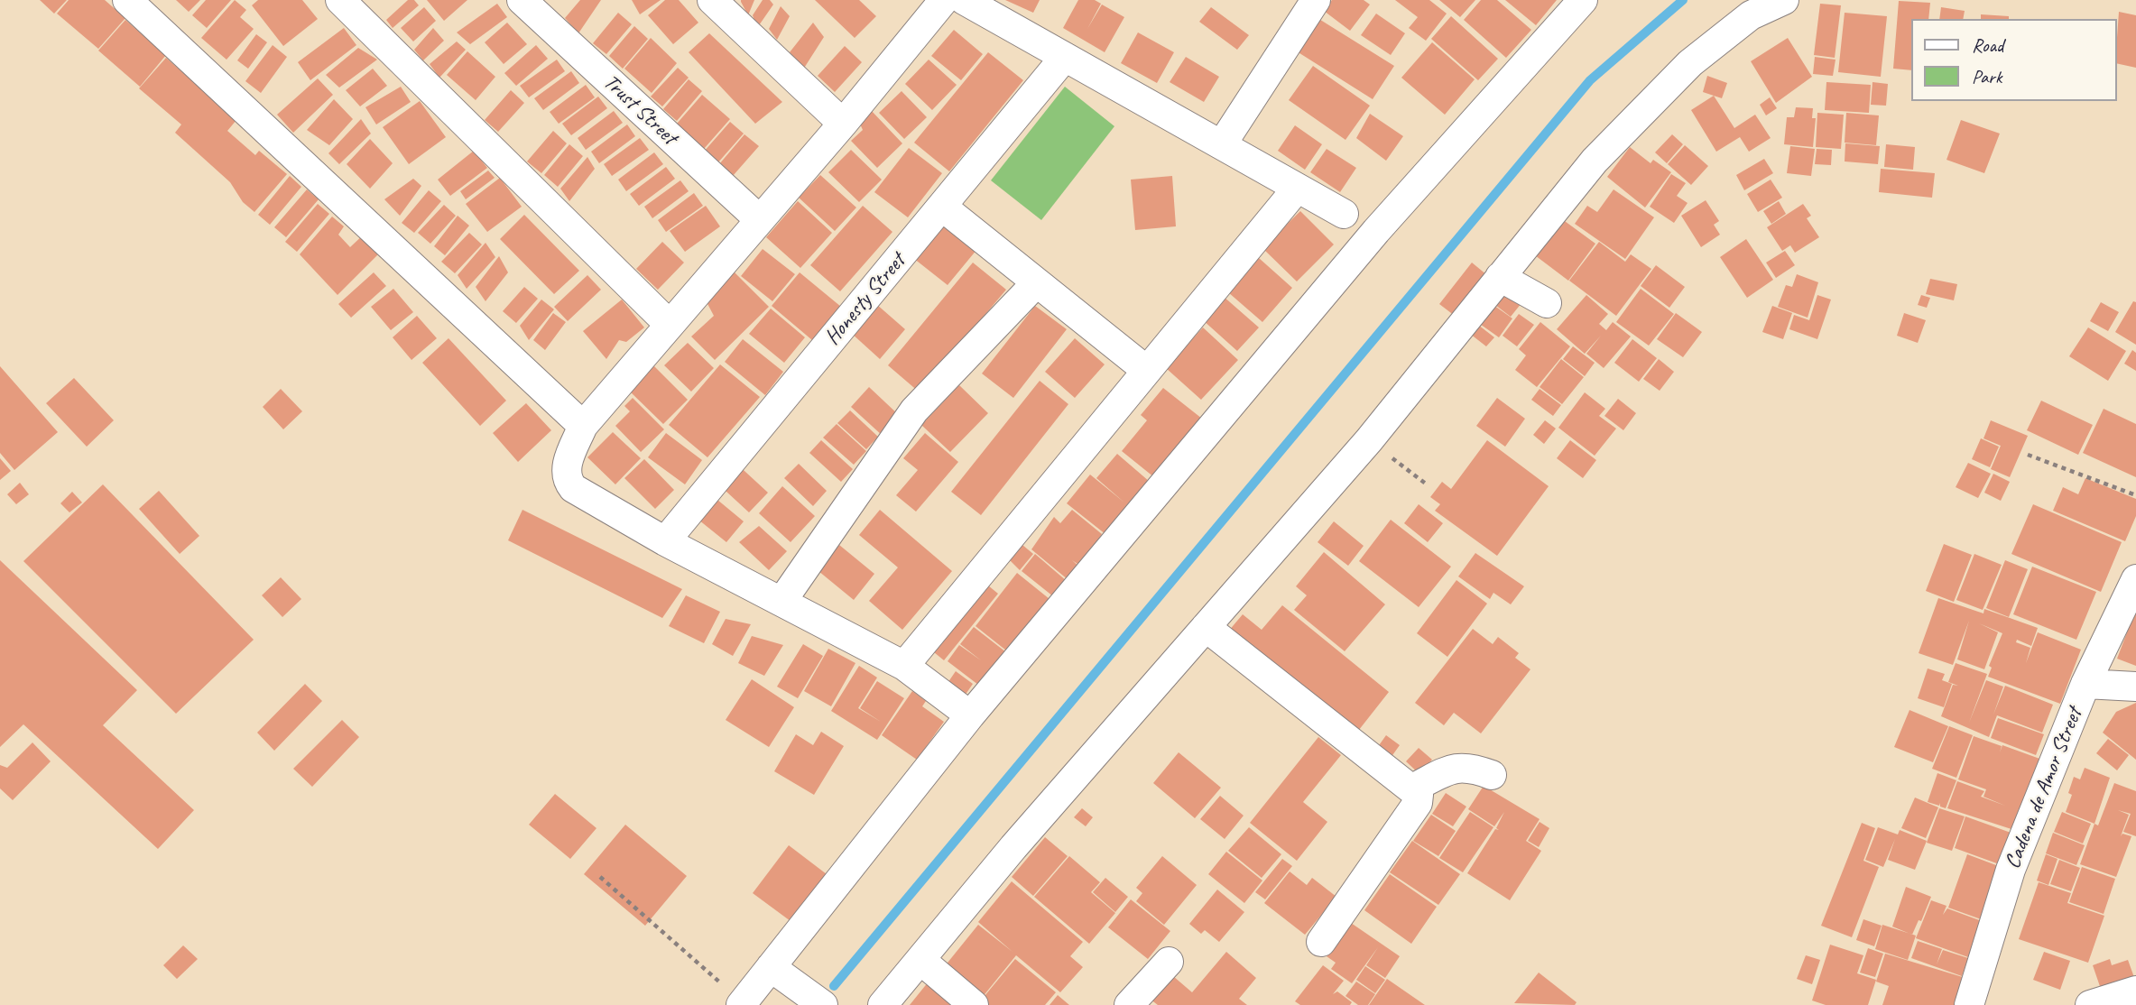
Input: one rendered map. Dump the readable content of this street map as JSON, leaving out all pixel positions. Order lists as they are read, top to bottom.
{
  "streets": {
    "street": ["Trust Street", "Honesty Street", "Cadena de Amor Street"]
  },
  "legend": ["Road", "Park"]
}
